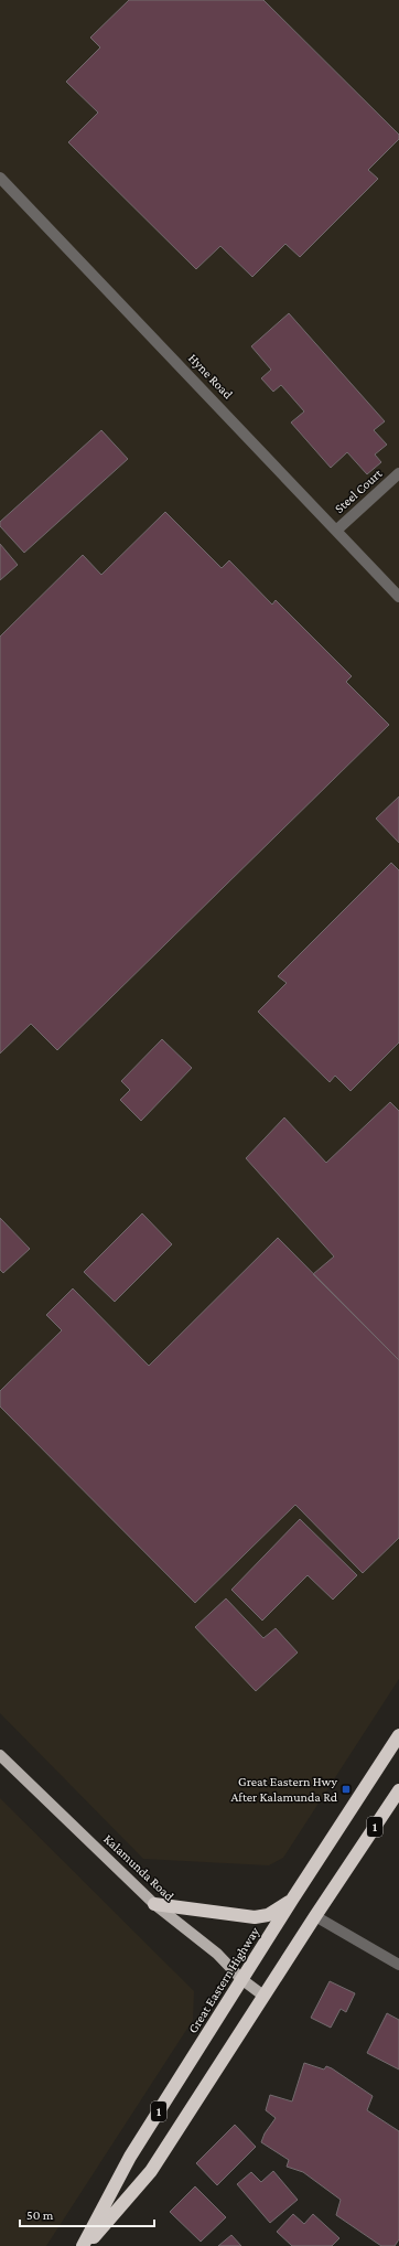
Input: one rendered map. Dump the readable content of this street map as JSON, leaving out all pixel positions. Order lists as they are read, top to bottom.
{
  "streets": {
    "highway": ["1", "Great Eastern Highway"],
    "main road": ["Kalamunda Road"],
    "street": ["Hyne Road", "Steel Court"]
  },
  "crossings": [
    ["Hyne Road", "Steel Court"],
    ["Kalamunda Road", "Great Eastern Highway"]
  ],
  "places": {
    "transit": ["Great Eastern Hwy After Kalamunda Rd"]
  },
  "scale_bar": "50 m"
}
